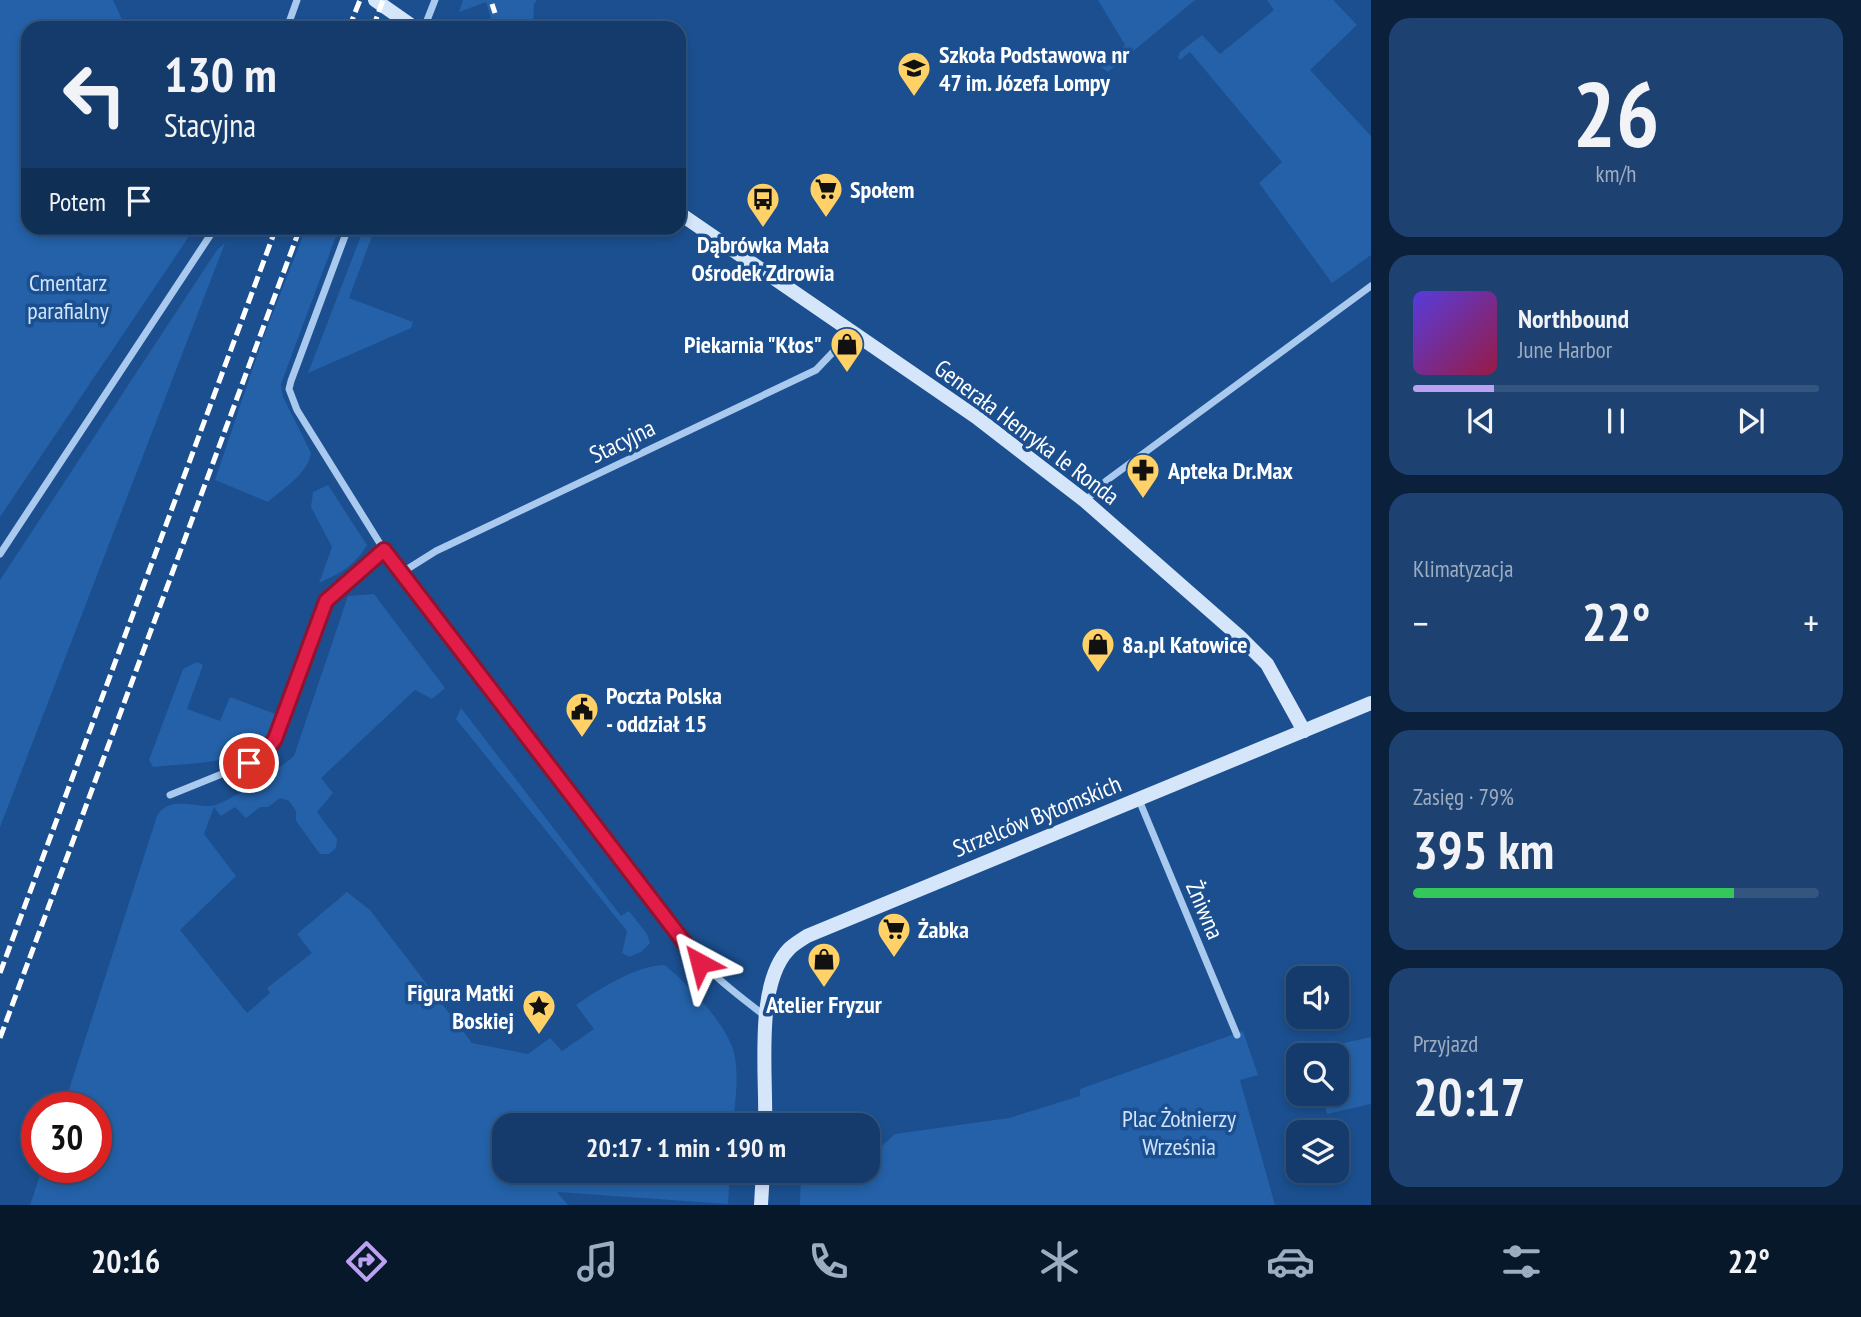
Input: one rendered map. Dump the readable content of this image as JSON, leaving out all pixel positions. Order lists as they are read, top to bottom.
{
  "streets": {
    "street": [
      "Generała Henryka le Ronda",
      "Stacyjna",
      "Strzelców Bytomskich",
      "Żniwna"
    ]
  },
  "crossings": [
    ["Generała Henryka le Ronda", "Stacyjna"],
    ["Generała Henryka le Ronda", "Strzelców Bytomskich"],
    ["Strzelców Bytomskich", "Żniwna"]
  ],
  "parks": ["Cmentarz parafialny", "Plac Żołnierzy Września"],
  "places": {
    "school or university": ["Szkoła Podstawowa nr 47 im. Józefa Lompy"],
    "supermarket": ["Społem", "Żabka"],
    "bus stop": ["Dąbrówka Mała Ośrodek Zdrowia"],
    "shop": ["Piekarnia \"Kłos\"", "8a.pl Katowice", "Atelier Fryzur"],
    "pharmacy": ["Apteka Dr.Max"],
    "public building": ["Poczta Polska - oddział 15"],
    "place": ["Figura Matki Boskiej"]
  },
  "page": {
    "tile": [
      ["26", "km/h"],
      "Klimatyzacja",
      ["Zasięg · 79%", "395 km"],
      ["Przyjazd", "20:17"]
    ],
    "turn": ["130 m", "Stacyjna"],
    "then": "Potem",
    "song": ["Northbound", "June Harbor"],
    "heat": ["−", "22°", "+"],
    "limit": "30",
    "trip": "20:17 · 1 min · 190 m",
    "tabs": ["20:16", "22°"]
  }
}
